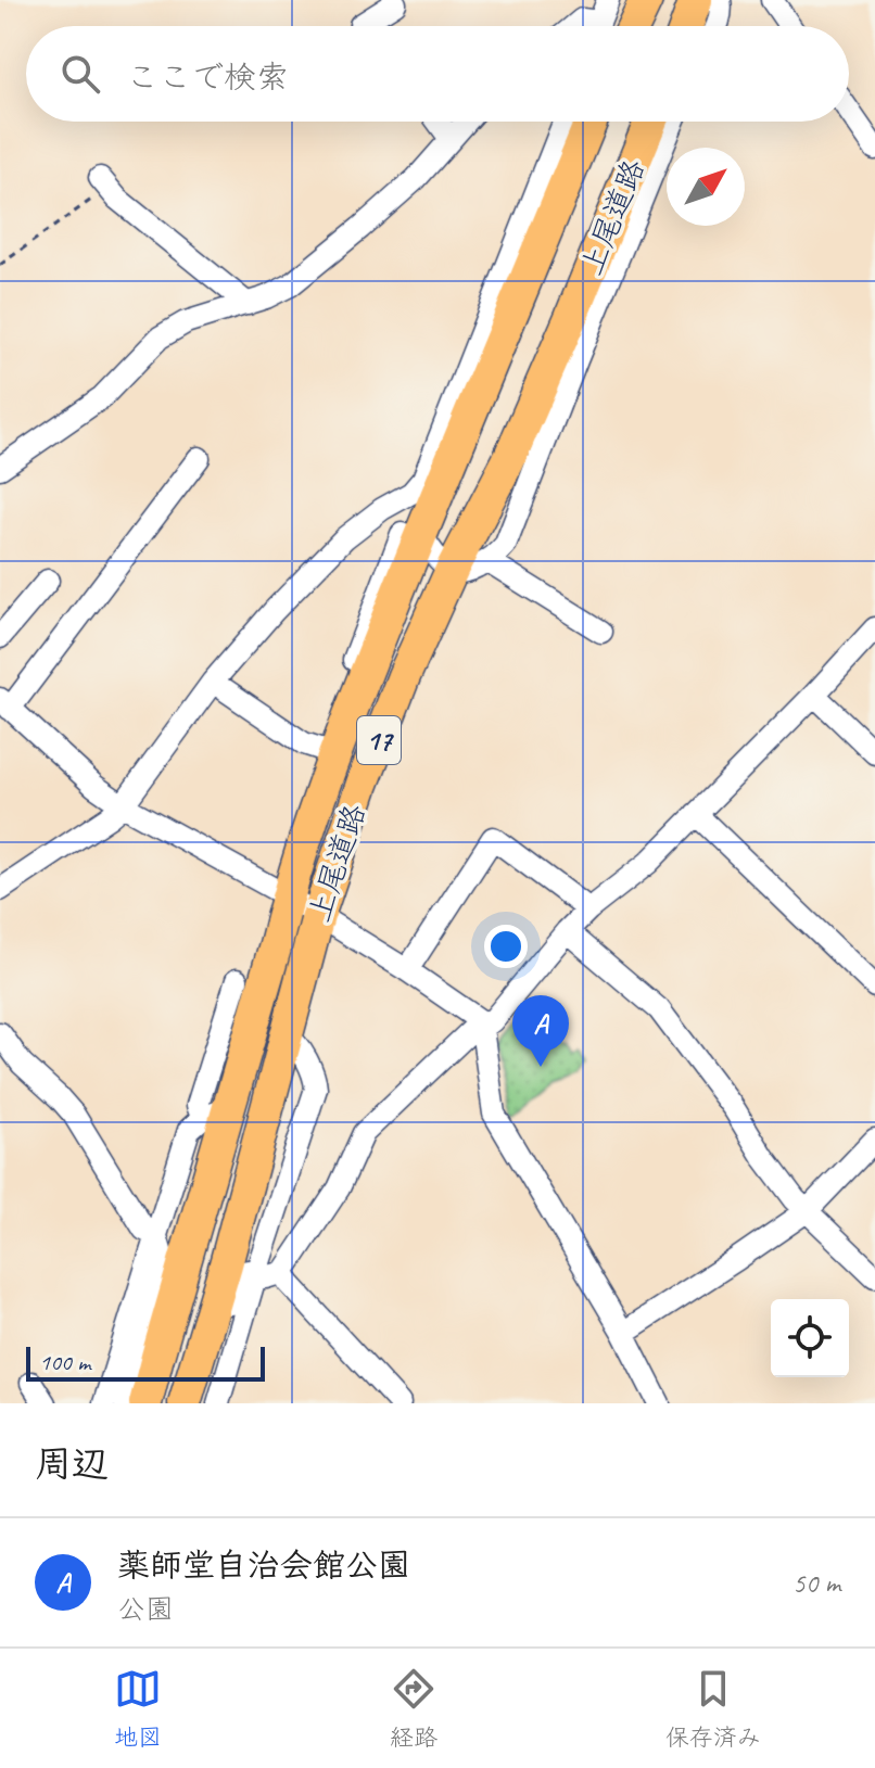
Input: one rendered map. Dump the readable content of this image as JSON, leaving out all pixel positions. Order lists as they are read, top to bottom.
{
  "streets": {
    "highway": ["上尾道路", "17"]
  },
  "scale_bar": "100 m",
  "north": "top right",
  "page": {
    "search": "ここで検索",
    "pins": "A",
    "scale": "100 m",
    "heading": "周辺",
    "list": [
      {
        "mark": "A",
        "name": "薬師堂自治会館公園",
        "note": "公園",
        "value": "50 m"
      }
    ],
    "nav": ["地図", "経路", "保存済み"]
  }
}
